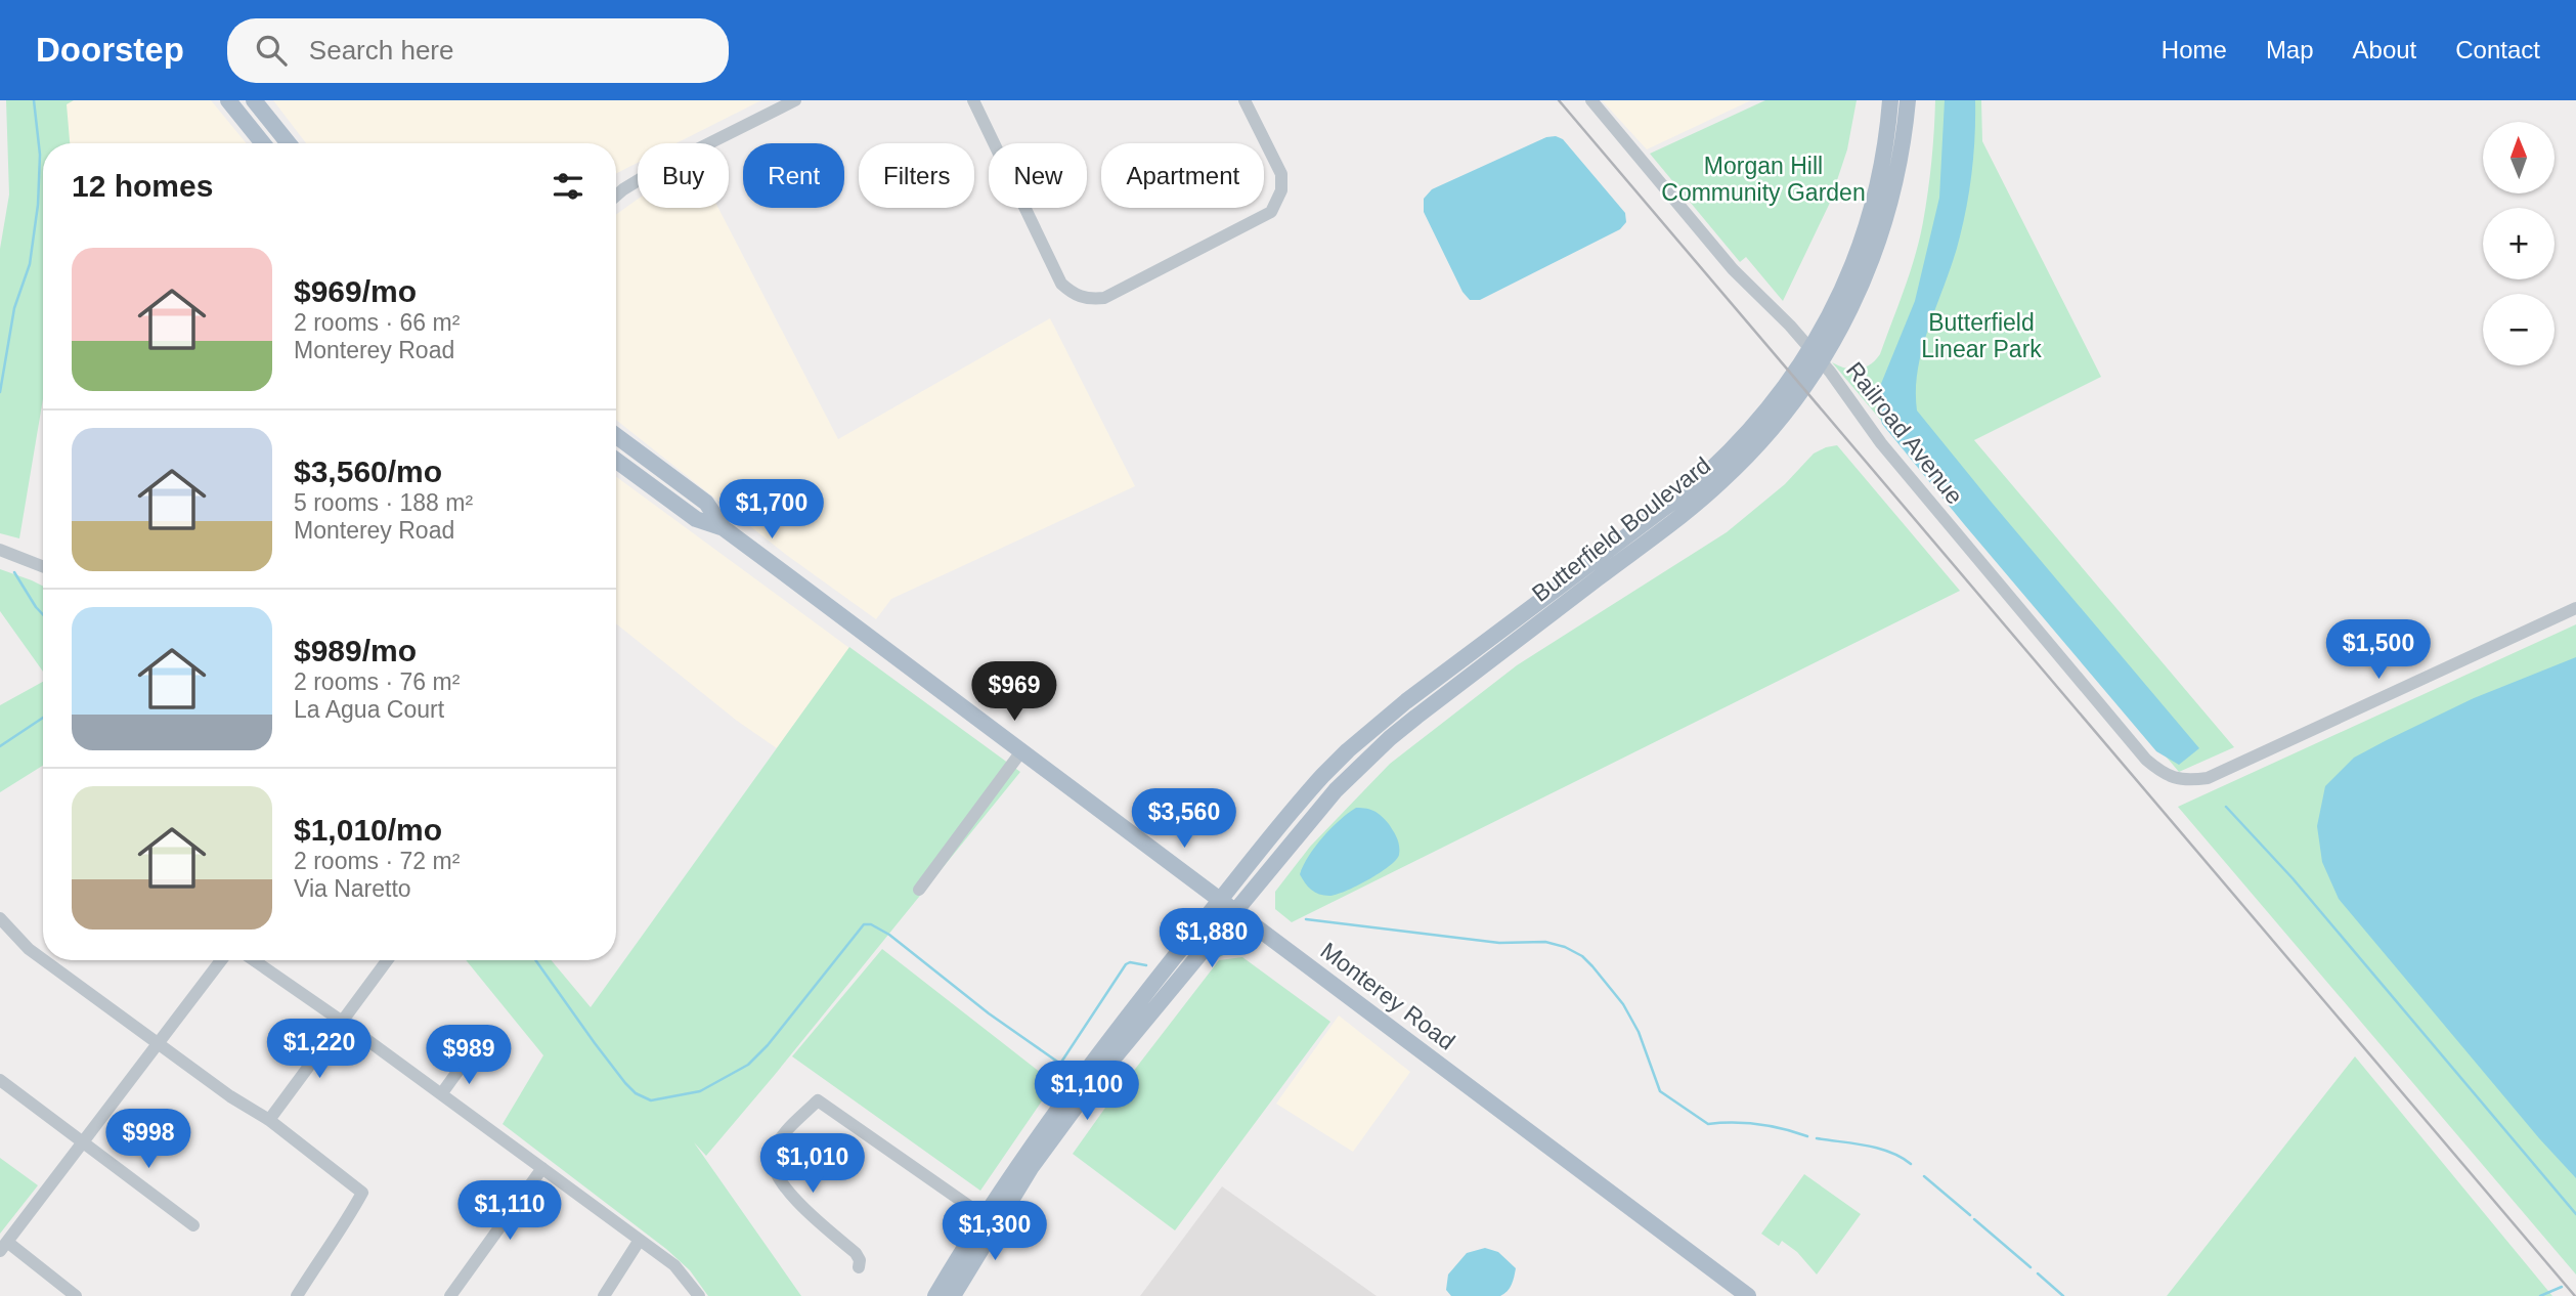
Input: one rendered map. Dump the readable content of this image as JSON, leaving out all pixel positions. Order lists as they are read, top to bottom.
{
  "streets": {
    "main road": ["Butterfield Boulevard", "Monterey Road"],
    "street": ["Railroad Avenue"]
  },
  "crossings": [
    ["Butterfield Boulevard", "Monterey Road"]
  ],
  "parks": ["Morgan Hill Community Garden", "Butterfield Linear Park"],
  "north": "top",
  "page": {
    "header": "Doorstep",
    "search": "Search here",
    "nav": [
      "Home",
      "Map",
      "About",
      "Contact"
    ],
    "map_buttons": ["+", "−"],
    "chip": [
      "Buy",
      "Rent",
      "Filters",
      "New",
      "Apartment"
    ],
    "heading": "12 homes",
    "list": [
      {
        "name": "$969/mo",
        "note": "2 rooms · 66 m² · Monterey Road"
      },
      {
        "name": "$3,560/mo",
        "note": "5 rooms · 188 m² · Monterey Road"
      },
      {
        "name": "$989/mo",
        "note": "2 rooms · 76 m² · La Agua Court"
      },
      {
        "name": "$1,010/mo",
        "note": "2 rooms · 72 m² · Via Naretto"
      }
    ],
    "price": [
      "$1,700",
      "$1,500",
      "$969",
      "$3,560",
      "$1,880",
      "$1,220",
      "$989",
      "$1,100",
      "$998",
      "$1,010",
      "$1,110",
      "$1,300"
    ]
  }
}
